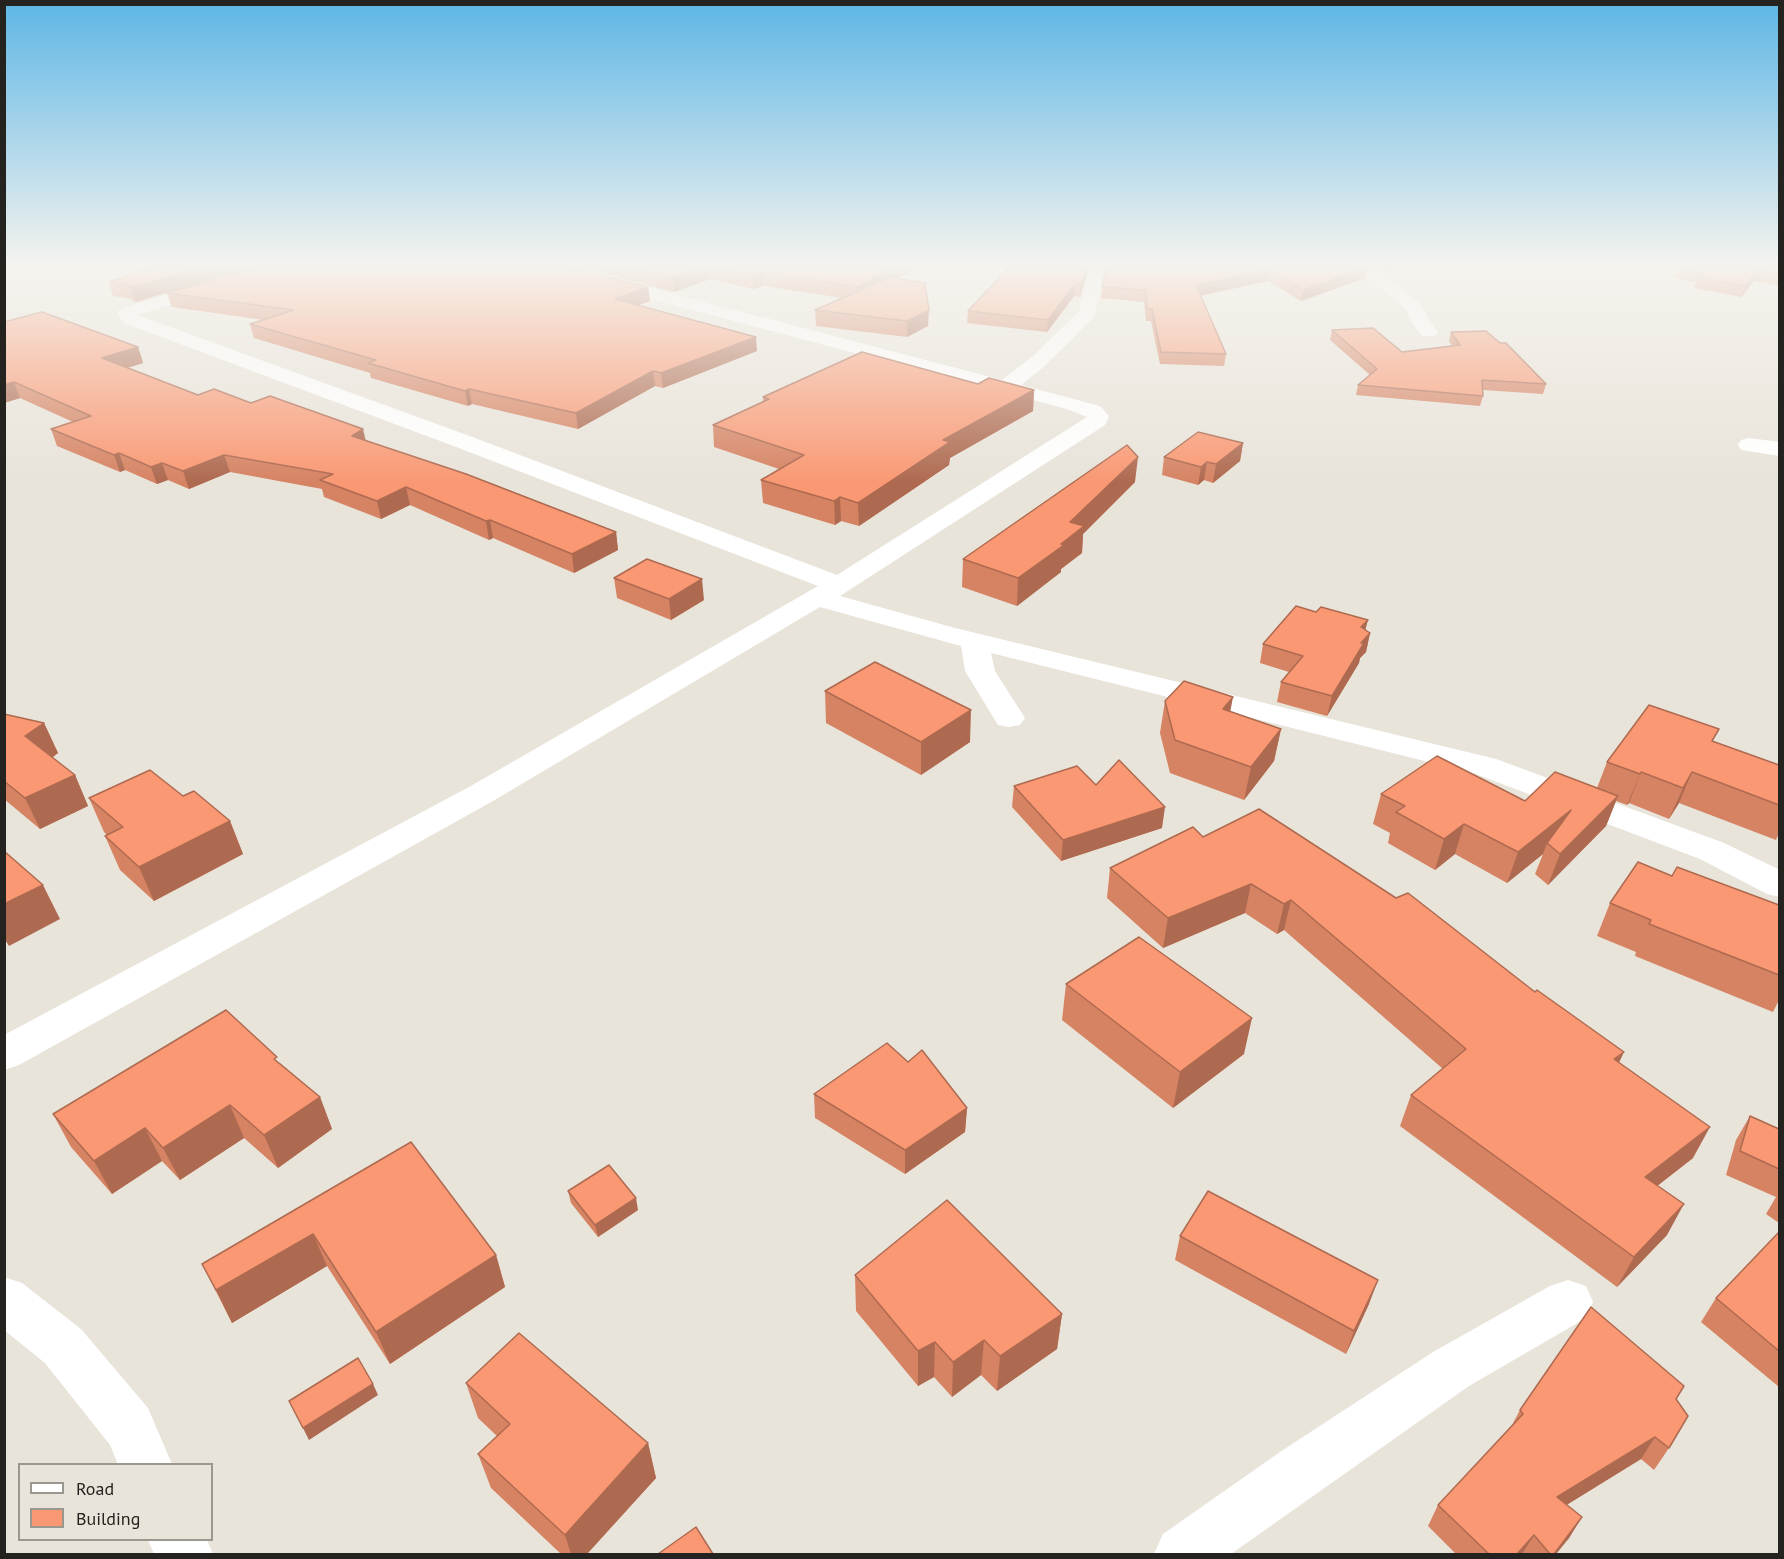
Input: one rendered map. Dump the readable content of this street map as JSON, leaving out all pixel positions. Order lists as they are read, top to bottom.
{
  "legend": ["Road", "Building"]
}
